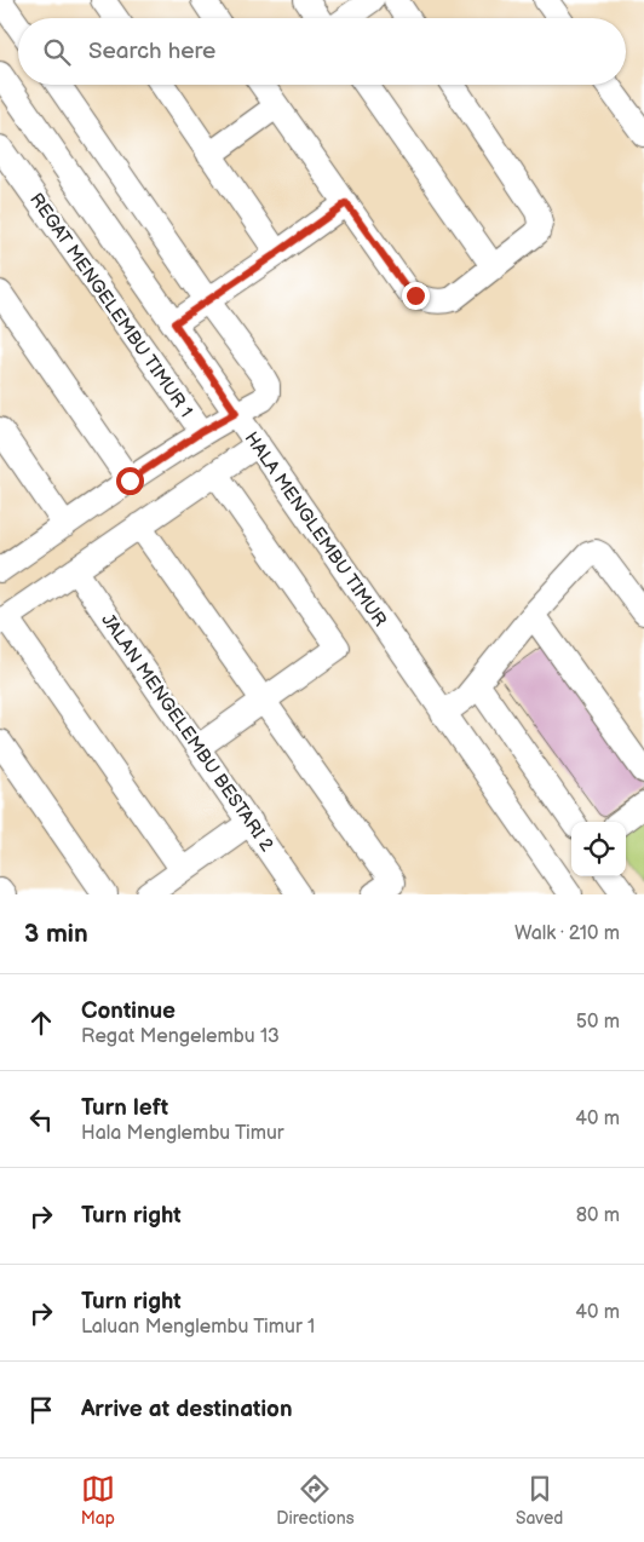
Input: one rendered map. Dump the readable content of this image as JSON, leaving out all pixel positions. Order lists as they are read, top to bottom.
{
  "streets": {
    "street": ["REGAT MENGELEMBU TIMUR 1", "HALA MENGLEMBU TIMUR", "JALAN MENGELEMBU BESTARI 2"]
  },
  "page": {
    "search": "Search here",
    "heading": ["3 min", "Walk · 210 m"],
    "list": [
      ["Continue", "Regat Mengelembu 13", "50 m"],
      ["Turn left", "Hala Menglembu Timur", "40 m"],
      ["Turn right", "80 m"],
      ["Turn right", "Laluan Menglembu Timur 1", "40 m"],
      "Arrive at destination"
    ],
    "nav": ["Map", "Directions", "Saved"]
  }
}
